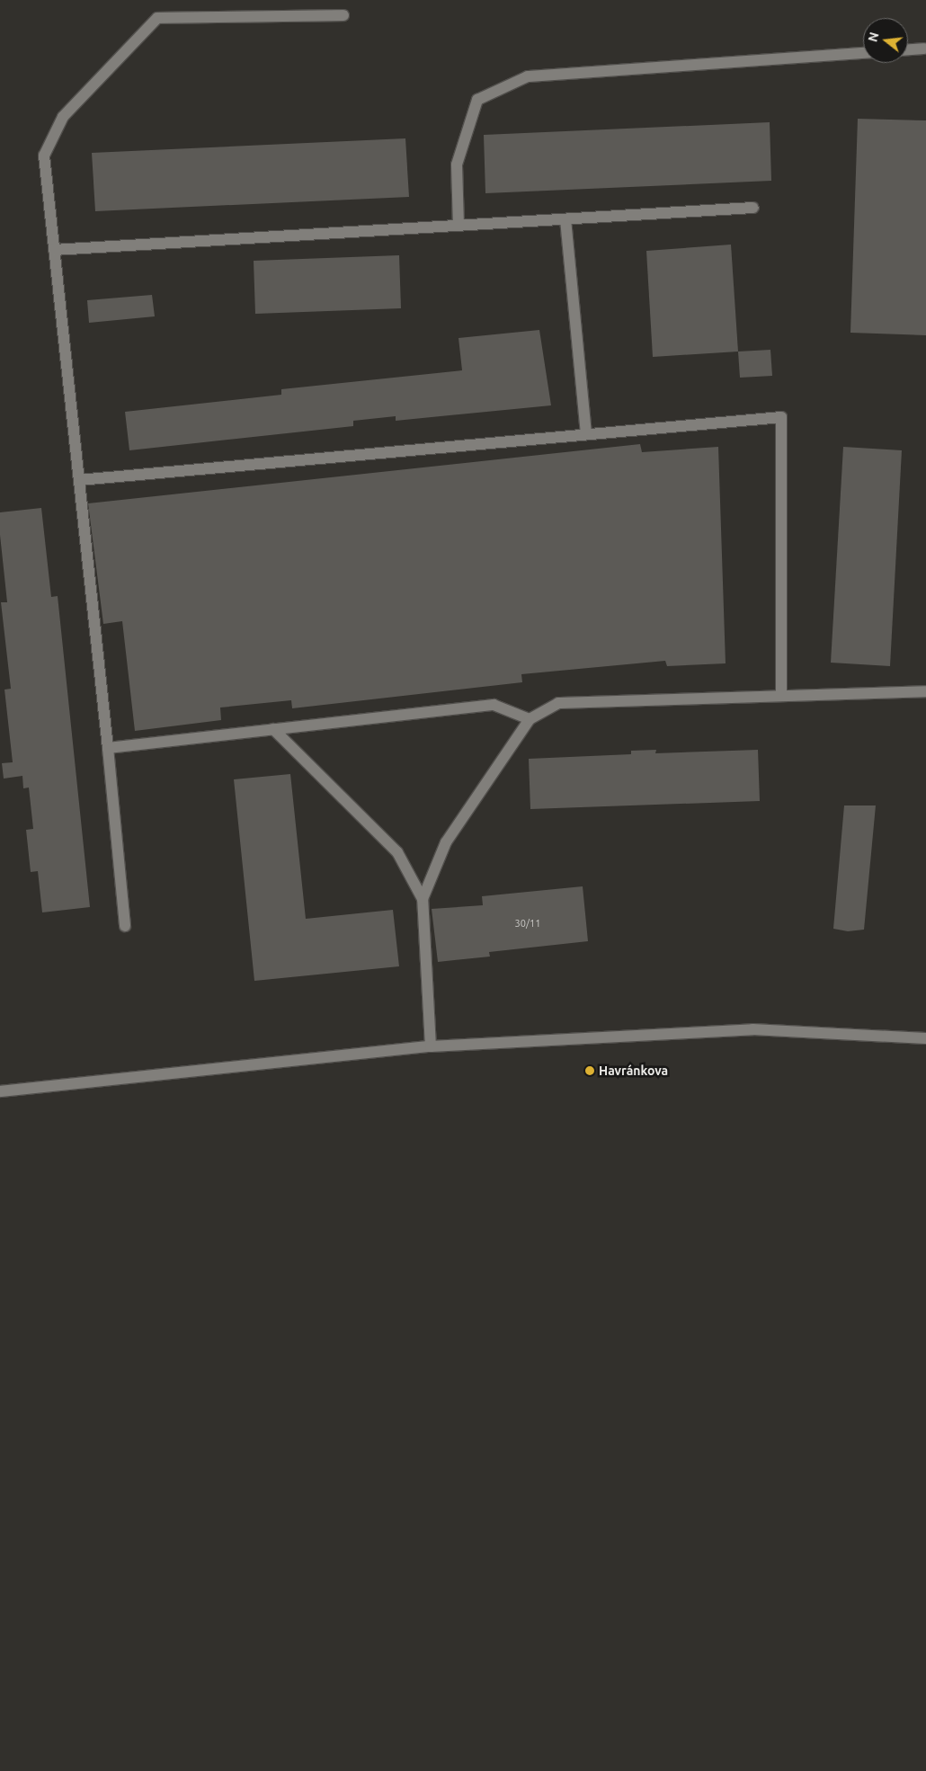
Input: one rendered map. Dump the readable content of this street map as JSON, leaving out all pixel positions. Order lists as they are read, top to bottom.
{
  "places": ["Havránkova"],
  "house_numbers": ["30/11"],
  "north": "left"
}
